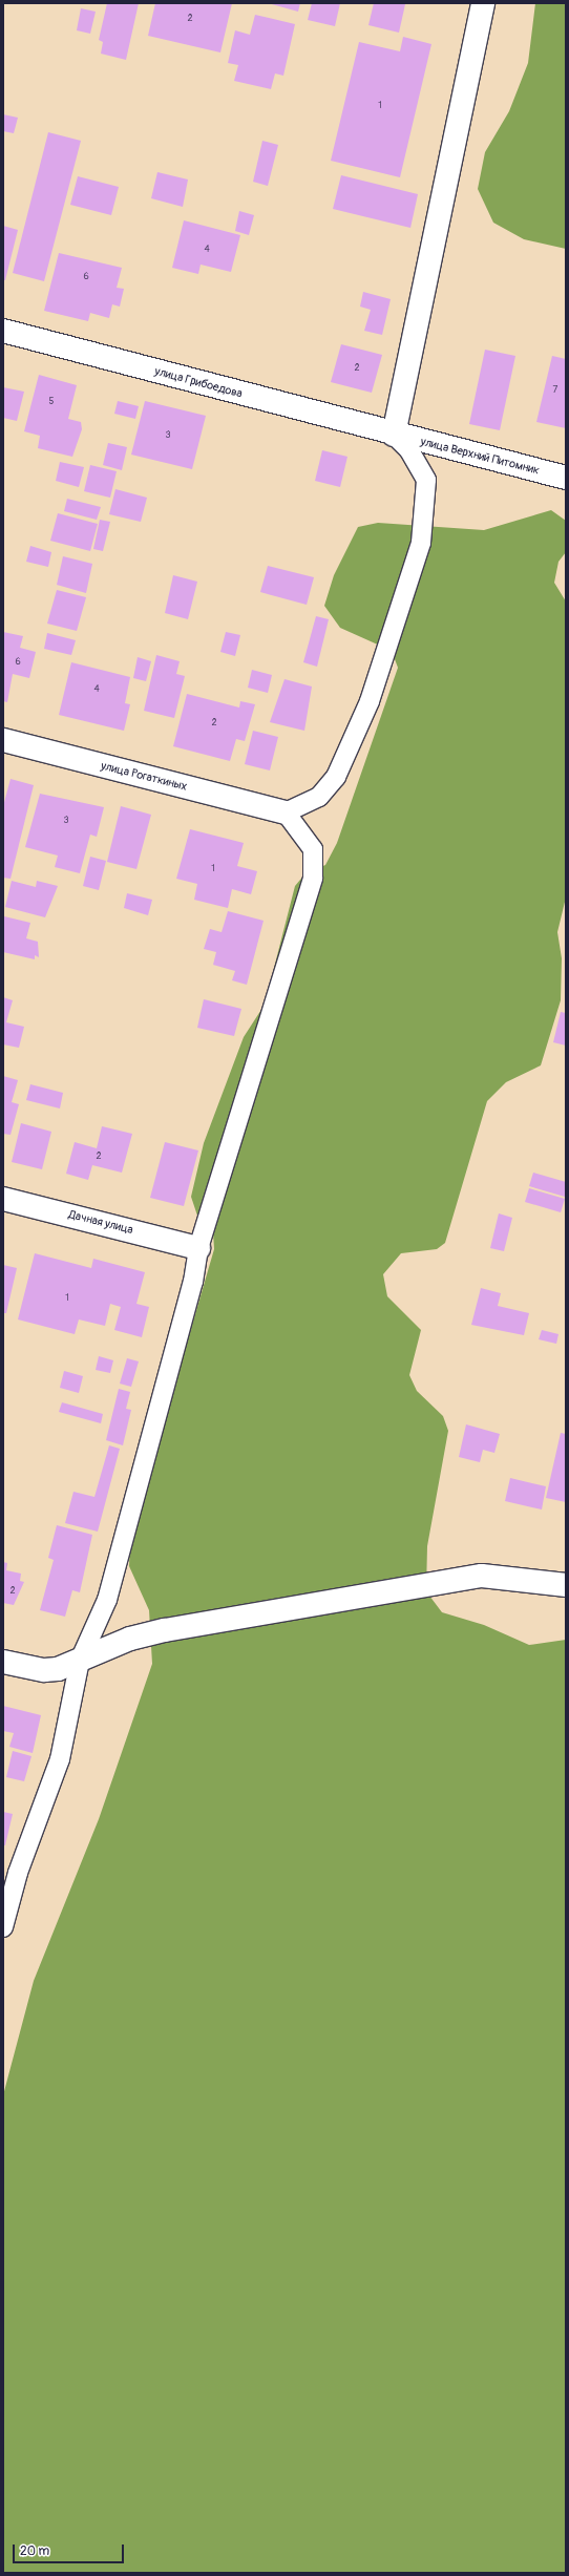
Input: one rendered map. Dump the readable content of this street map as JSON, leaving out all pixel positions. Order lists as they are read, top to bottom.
{
  "streets": {
    "street": [
      "улица Грибоедова",
      "улица Верхний Питомник",
      "улица Рогаткиных",
      "Дачная улица"
    ]
  },
  "crossings": [
    ["улица Грибоедова", "улица Верхний Питомник"]
  ],
  "house_numbers": [
    "2",
    "1",
    "4",
    "6",
    "2",
    "7",
    "5",
    "3",
    "6",
    "4",
    "2",
    "3",
    "1",
    "2",
    "1",
    "2"
  ],
  "scale_bar": "20 m"
}
